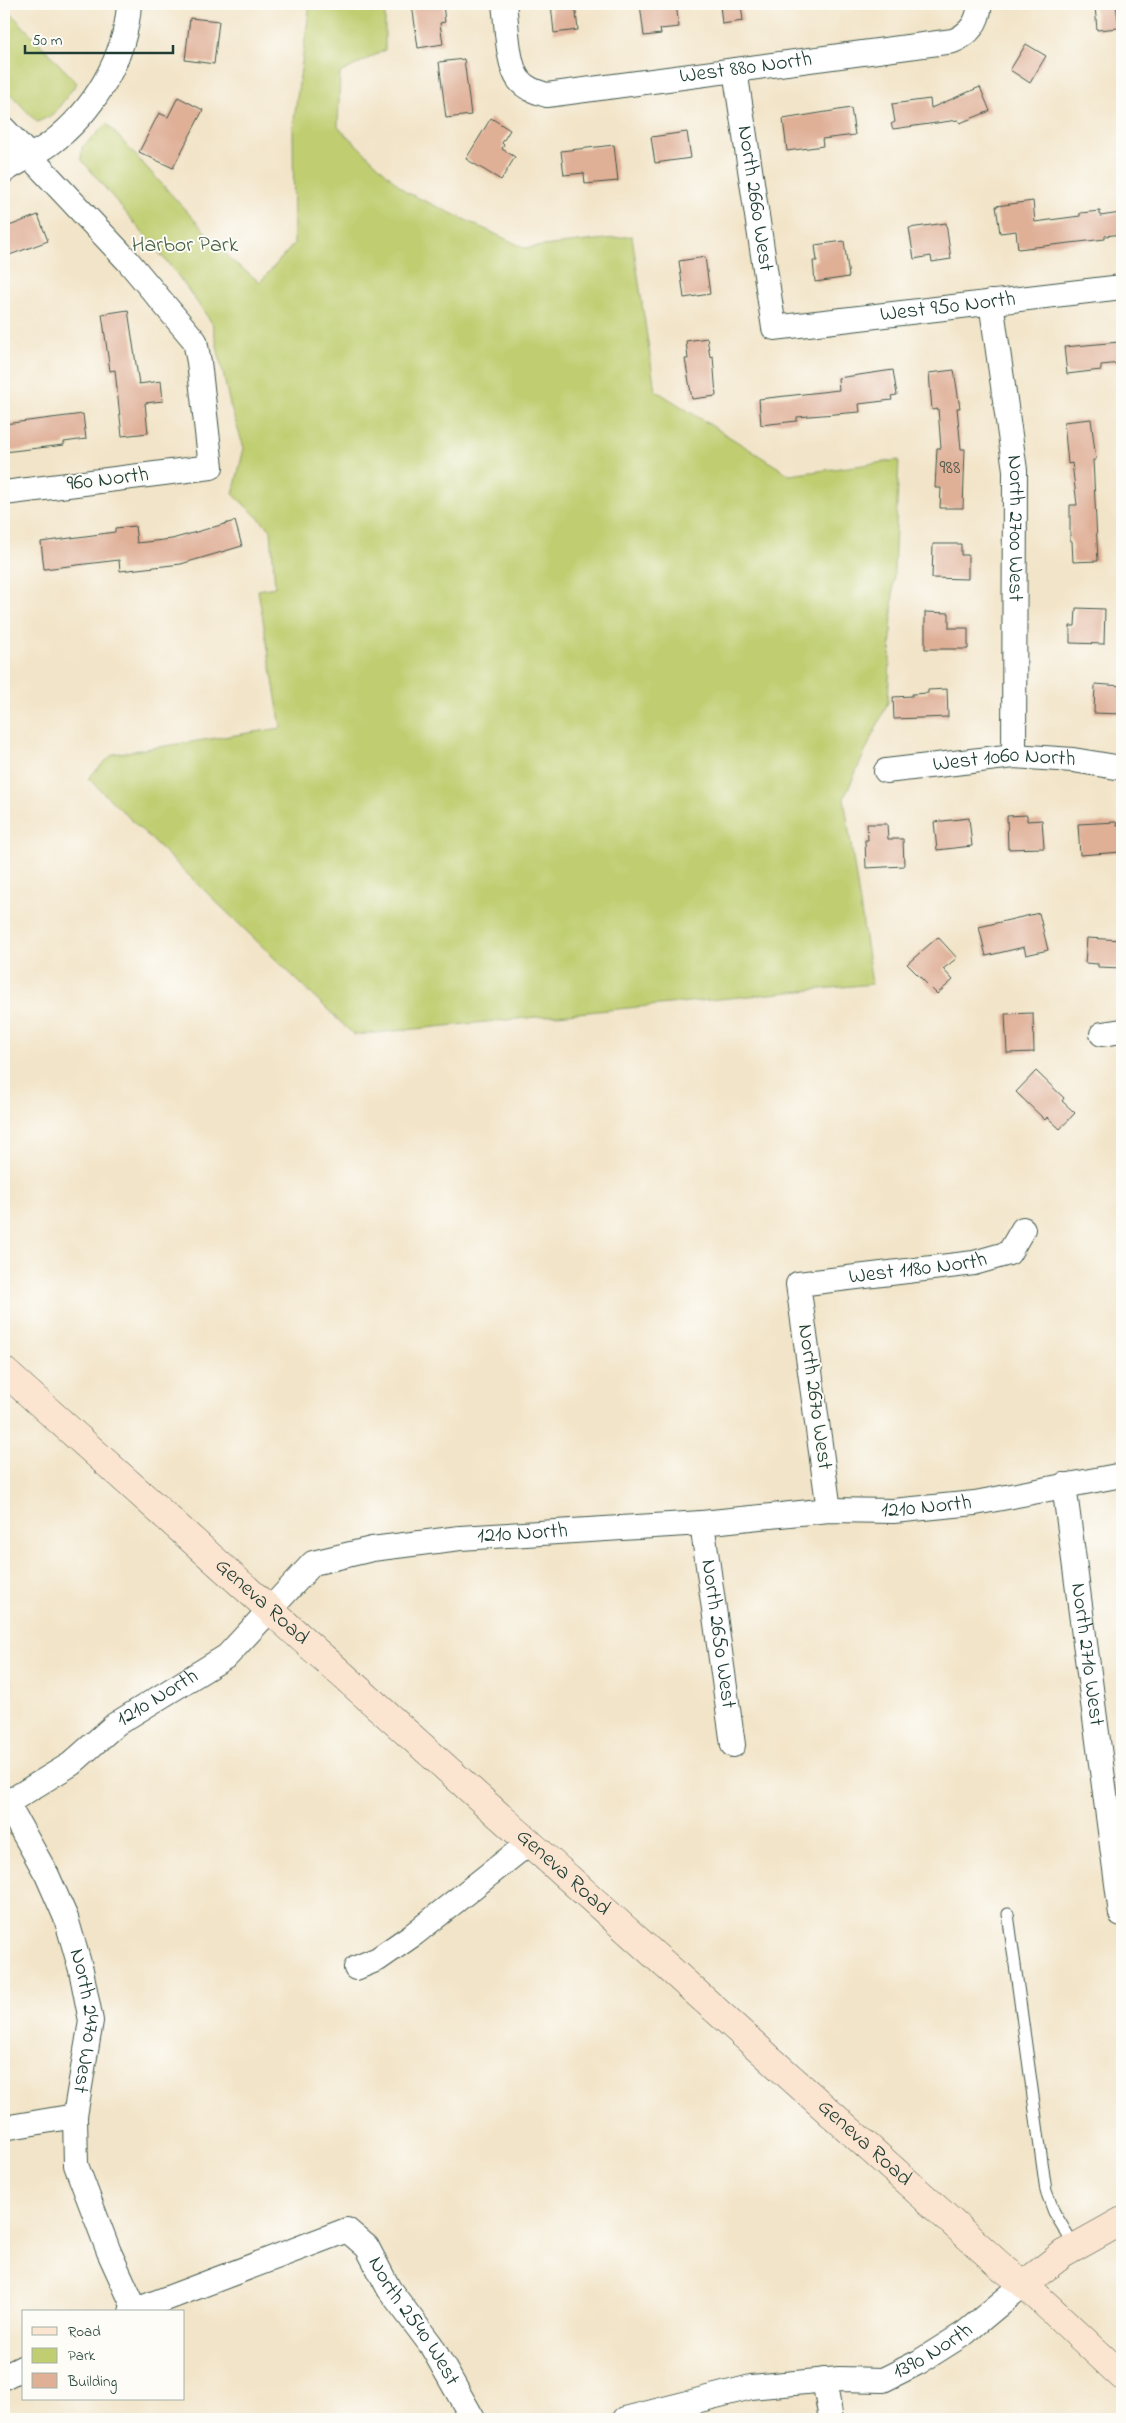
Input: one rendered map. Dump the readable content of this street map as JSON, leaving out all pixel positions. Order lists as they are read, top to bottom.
{
  "streets": {
    "main road": ["Geneva Road", "1390 North"],
    "street": [
      "West 880 North",
      "North 2660 West",
      "West 950 North",
      "960 North",
      "North 2700 West",
      "West 1060 North",
      "West 1180 North",
      "North 2670 West",
      "1210 North",
      "North 2650 West",
      "North 2710 West",
      "North 2470 West",
      "North 2540 West"
    ]
  },
  "crossings": [
    ["West 880 North", "North 2660 West"],
    ["North 2660 West", "West 950 North"],
    ["West 950 North", "North 2700 West"],
    ["North 2700 West", "West 1060 North"],
    ["West 1180 North", "North 2670 West"],
    ["North 2670 West", "1210 North"],
    ["1210 North", "Geneva Road"],
    ["1210 North", "North 2650 West"],
    ["1210 North", "North 2710 West"],
    ["1210 North", "North 2470 West"],
    ["Geneva Road", "1390 North"]
  ],
  "parks": ["Harbor Park"],
  "house_numbers": ["988"],
  "legend": ["Road", "Park", "Building"],
  "scale_bar": "50 m"
}
